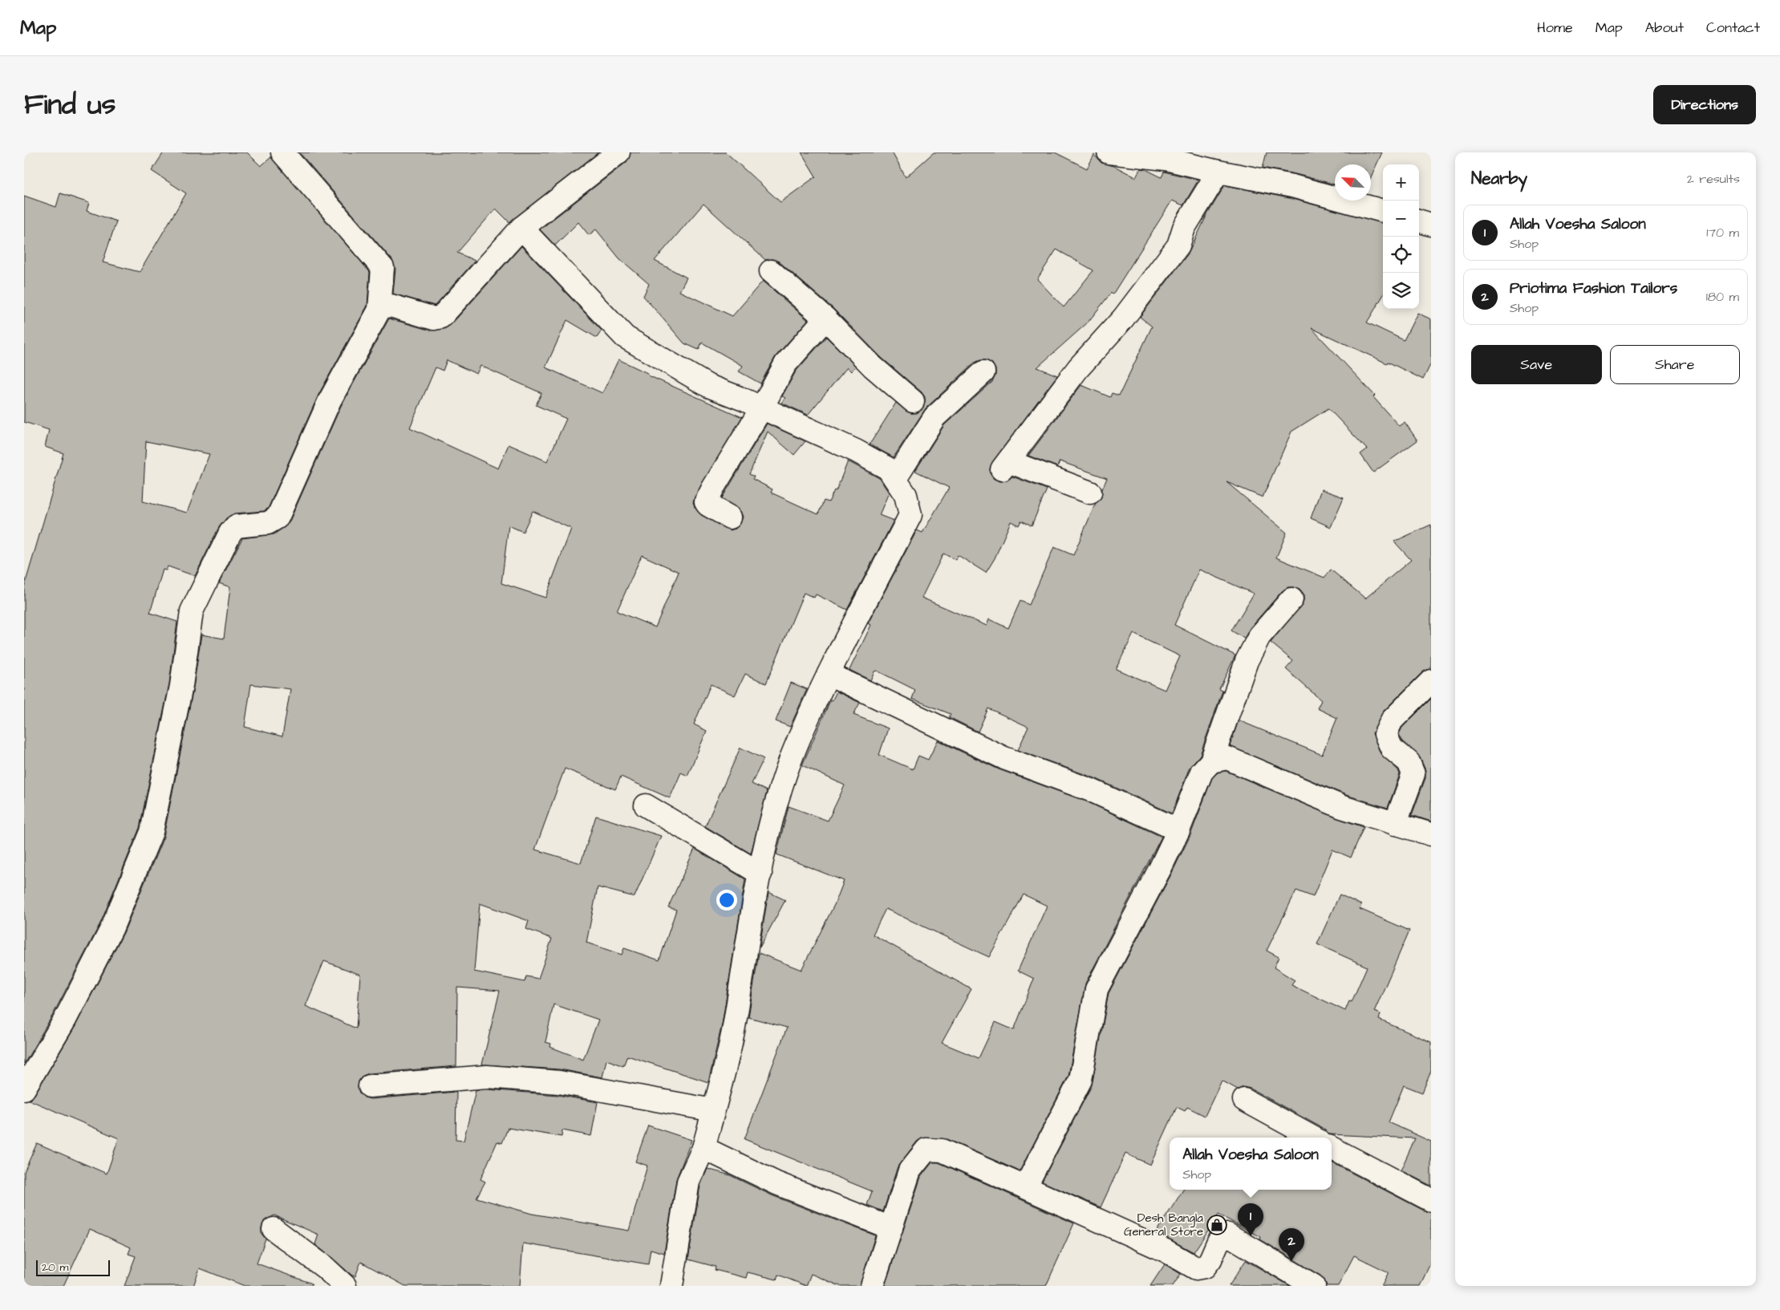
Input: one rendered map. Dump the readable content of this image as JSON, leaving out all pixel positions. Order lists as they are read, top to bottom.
{
  "places": {
    "shop": ["Desh Bangla General Store"]
  },
  "scale_bar": "20 m",
  "north": "top left",
  "page": {
    "header": "Map",
    "nav": [
      "Home",
      "Map",
      "About",
      "Contact"
    ],
    "title": "Find us",
    "buttons": [
      "Directions",
      ["Save", "Share"]
    ],
    "heading": ["Nearby", "2 results"],
    "map_buttons": ["+", "−"],
    "list": [
      {
        "mark": "1",
        "name": "Allah Voesha Saloon",
        "note": "Shop",
        "value": "170 m"
      },
      {
        "mark": "2",
        "name": "Priotima Fashion Tailors",
        "note": "Shop",
        "value": "180 m"
      }
    ],
    "popup": ["Allah Voesha Saloon", "Shop"],
    "pins": ["1", "2"],
    "scale": "20 m"
  }
}
